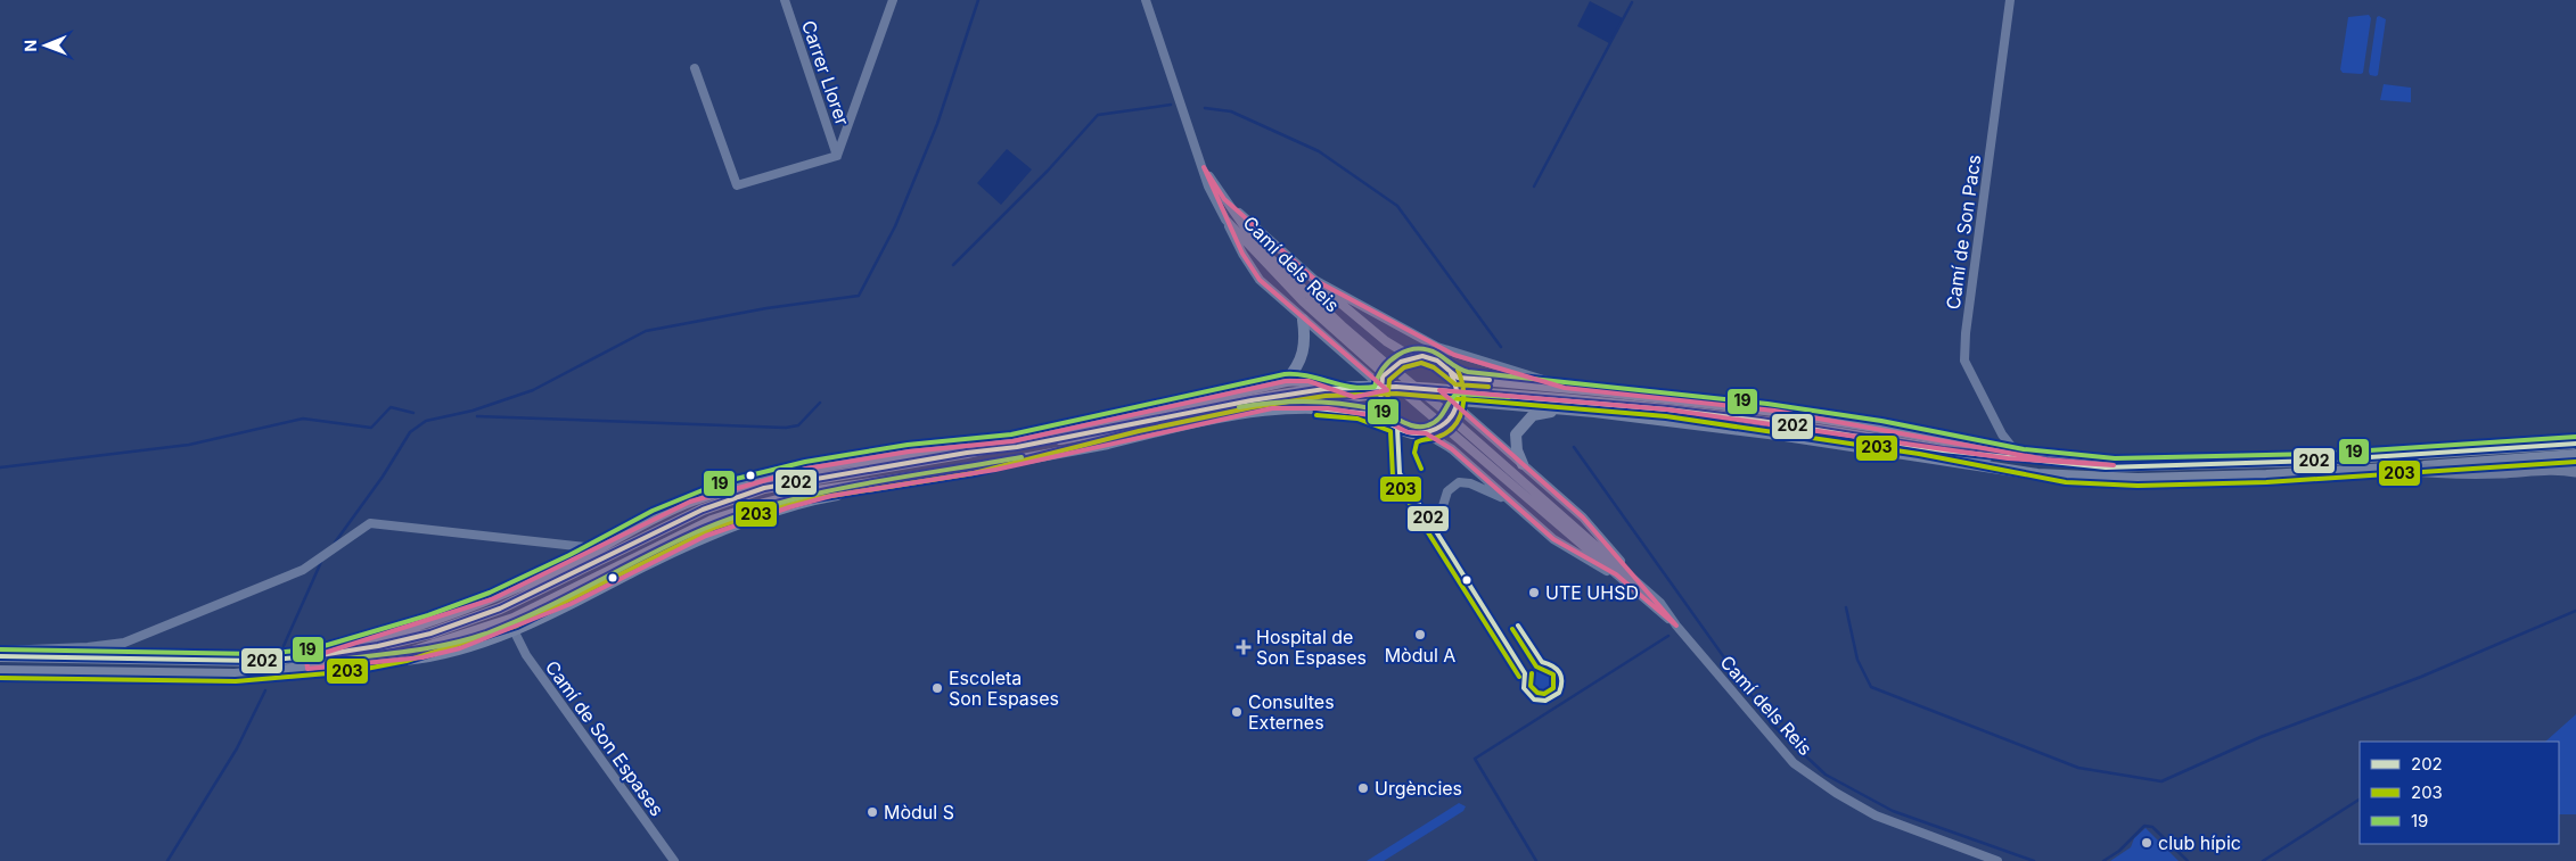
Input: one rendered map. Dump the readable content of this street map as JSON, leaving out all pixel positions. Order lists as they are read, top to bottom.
{
  "streets": {
    "street": [
      "Carrer Llorer",
      "Camí de Son Pacs",
      "Camí dels Reis",
      "Camí de Son Espases"
    ]
  },
  "places": {
    "other": [
      "UTE UHSD",
      "Mòdul A",
      "Escoleta Son Espases",
      "Consultes Externes",
      "Urgències",
      "Mòdul S",
      "club hípic"
    ],
    "health": ["Hospital de Son Espases"]
  },
  "lines": ["transit line 19", "transit line 202", "transit line 203"],
  "legend": ["202", "203", "19"],
  "north": "left"
}
